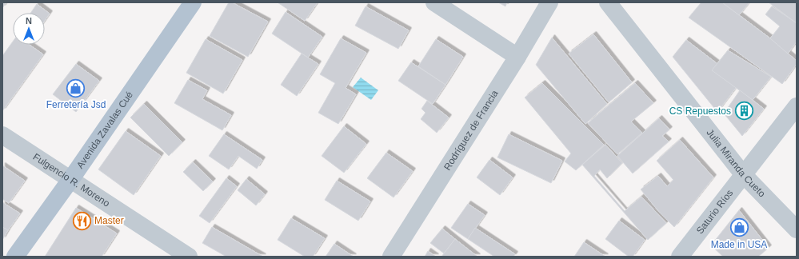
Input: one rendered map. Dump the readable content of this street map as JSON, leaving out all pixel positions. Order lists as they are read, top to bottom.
{
  "streets": {
    "main road": ["Avenida Zavalas Cué"],
    "street": [
      "Rodríguez de Francia",
      "Julia Miranda Cueto",
      "Fulgencio R. Moreno",
      "Saturio Ríos"
    ]
  },
  "crossings": [
    ["Avenida Zavalas Cué", "Fulgencio R. Moreno"],
    ["Julia Miranda Cueto", "Saturio Ríos"]
  ],
  "places": {
    "shop": ["Ferretería Jsd", "Made in USA"],
    "building": ["CS Repuestos"],
    "restaurant": ["Master"]
  },
  "north": "top"
}
